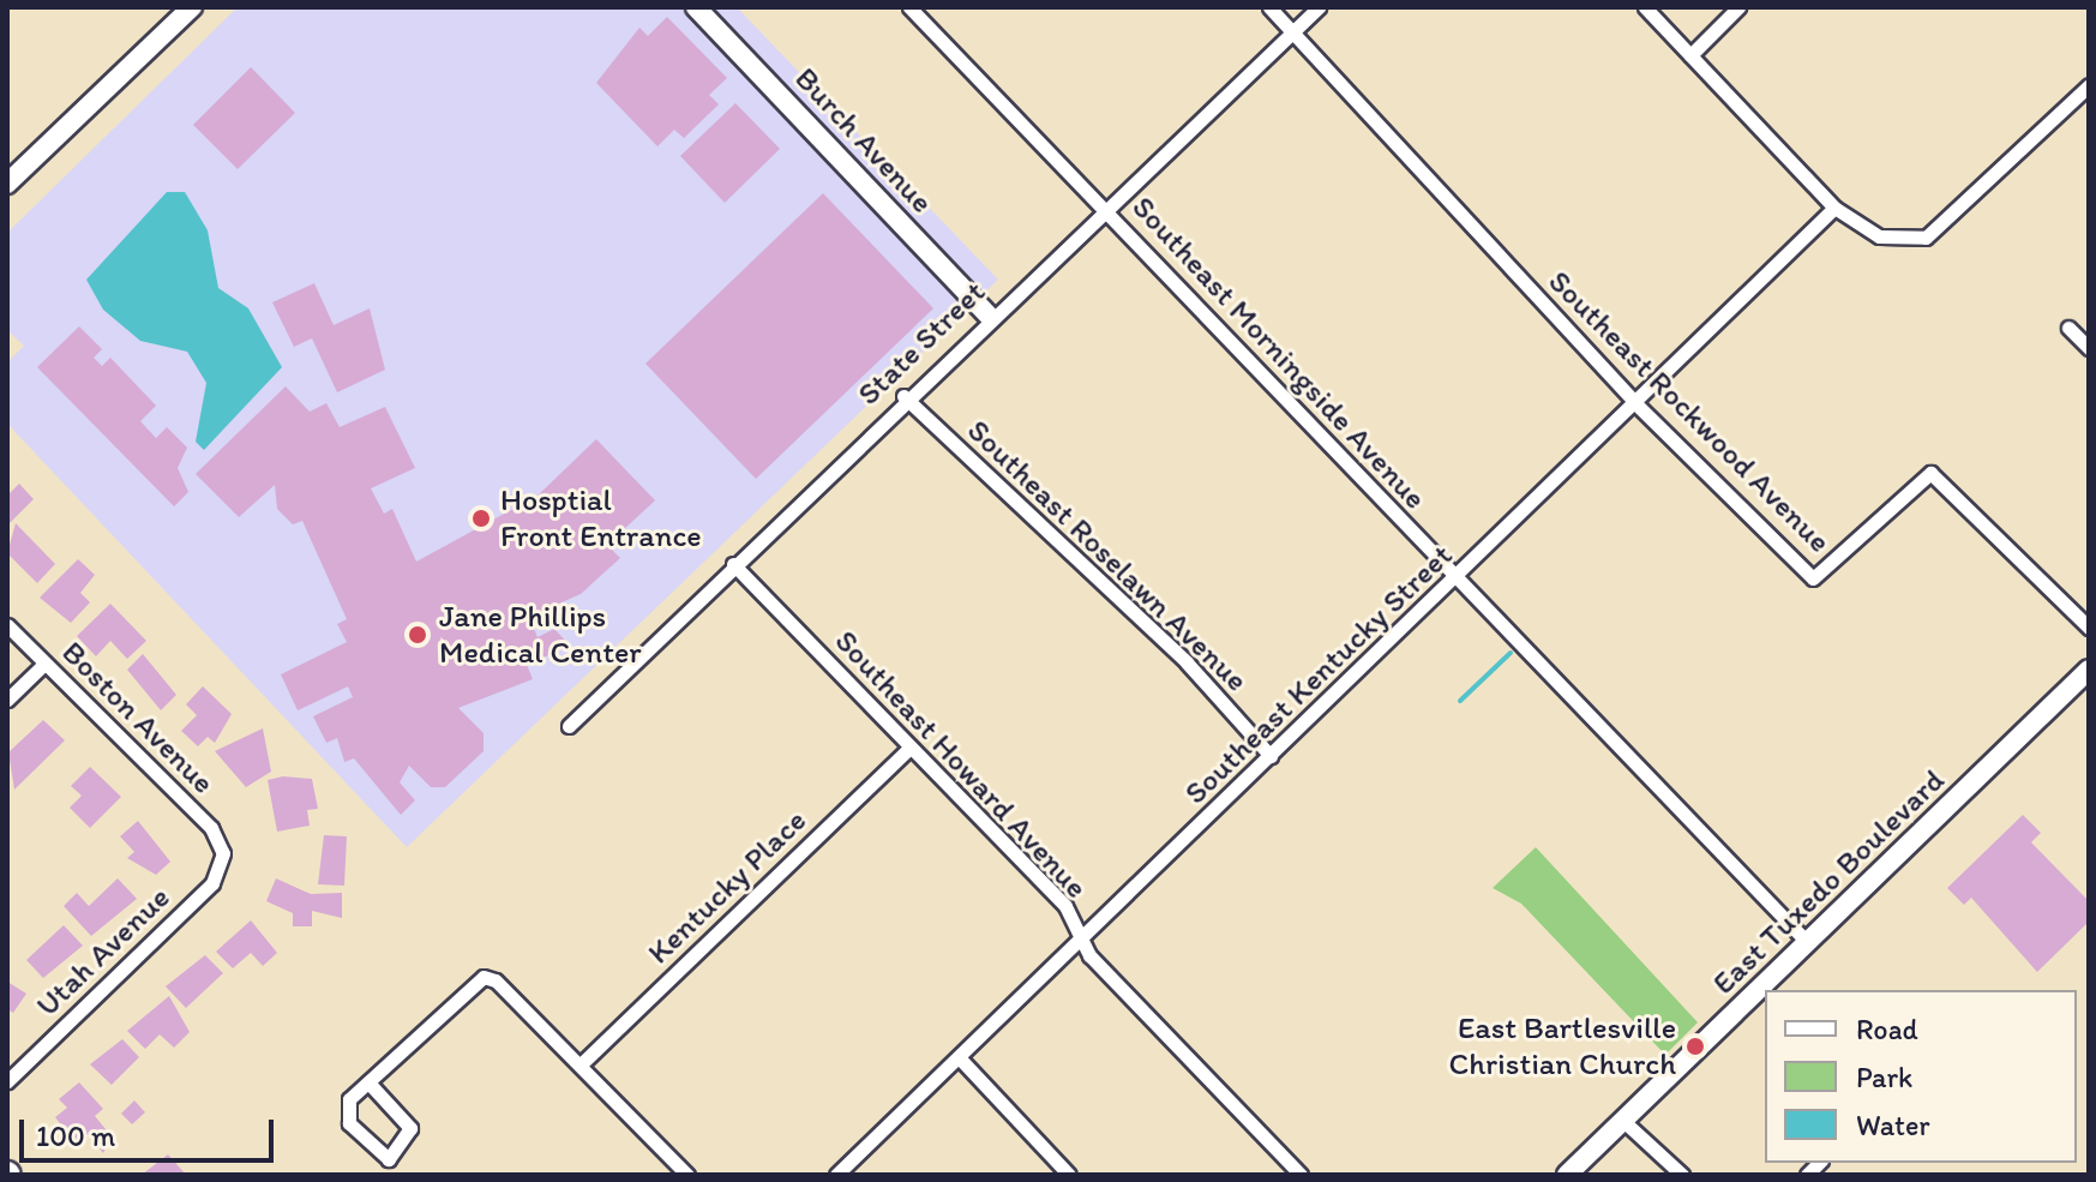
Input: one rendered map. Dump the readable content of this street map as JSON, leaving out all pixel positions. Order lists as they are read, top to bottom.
{
  "streets": {
    "main road": ["Burch Avenue", "East Tuxedo Boulevard"],
    "street": [
      "State Street",
      "Southeast Morningside Avenue",
      "Southeast Rockwood Avenue",
      "Southeast Roselawn Avenue",
      "Southeast Kentucky Street",
      "Boston Avenue",
      "Southeast Howard Avenue",
      "Kentucky Place",
      "Utah Avenue"
    ]
  },
  "crossings": [
    ["Burch Avenue", "State Street"],
    ["State Street", "Southeast Morningside Avenue"],
    ["State Street", "Southeast Rockwood Avenue"],
    ["State Street", "Southeast Roselawn Avenue"],
    ["State Street", "Southeast Howard Avenue"],
    ["Southeast Morningside Avenue", "Southeast Kentucky Street"],
    ["Southeast Morningside Avenue", "East Tuxedo Boulevard"],
    ["Southeast Rockwood Avenue", "Southeast Kentucky Street"],
    ["Southeast Roselawn Avenue", "Southeast Kentucky Street"],
    ["Southeast Kentucky Street", "Southeast Howard Avenue"],
    ["Boston Avenue", "Utah Avenue"],
    ["Southeast Howard Avenue", "Kentucky Place"]
  ],
  "places": ["Hosptial Front Entrance", "Jane Phillips Medical Center", "East Bartlesville Christian Church"],
  "legend": ["Road", "Park", "Water"],
  "scale_bar": "100 m"
}
